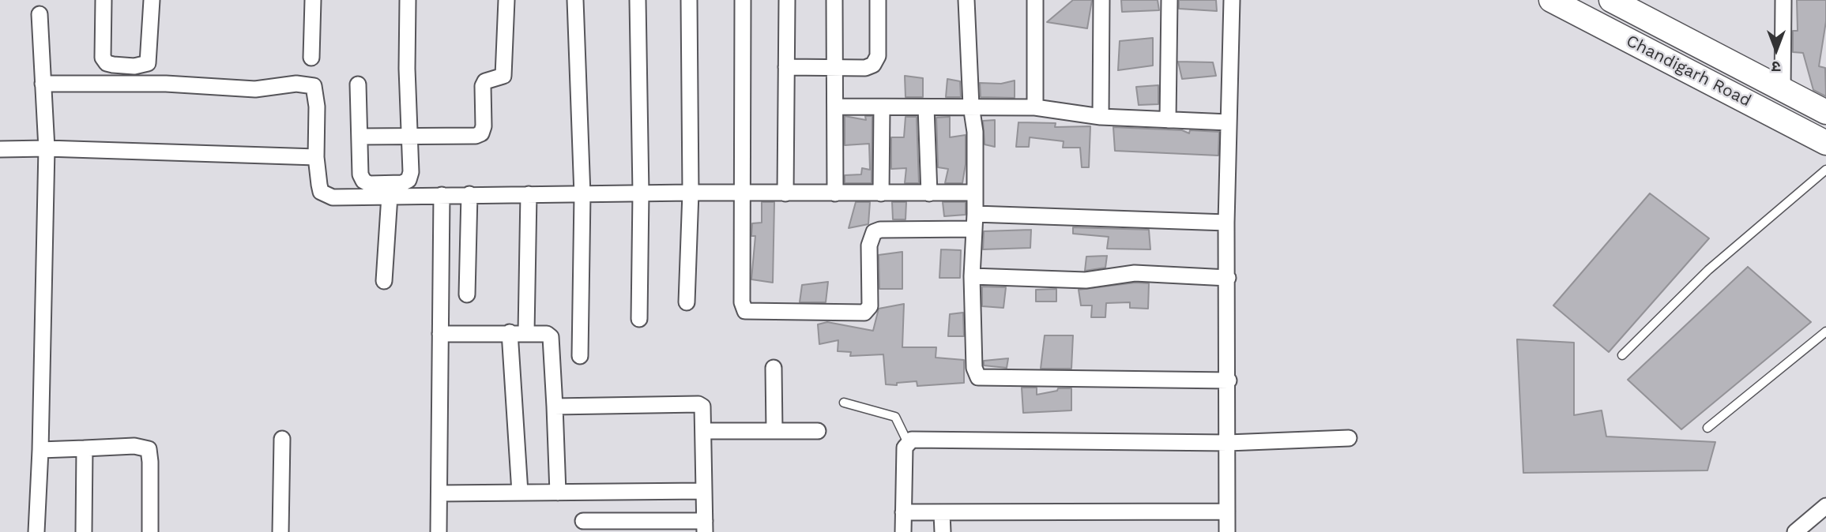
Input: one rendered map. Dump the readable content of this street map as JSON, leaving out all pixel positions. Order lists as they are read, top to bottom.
{
  "streets": {
    "main road": ["Chandigarh Road"]
  },
  "north": "bottom"
}
